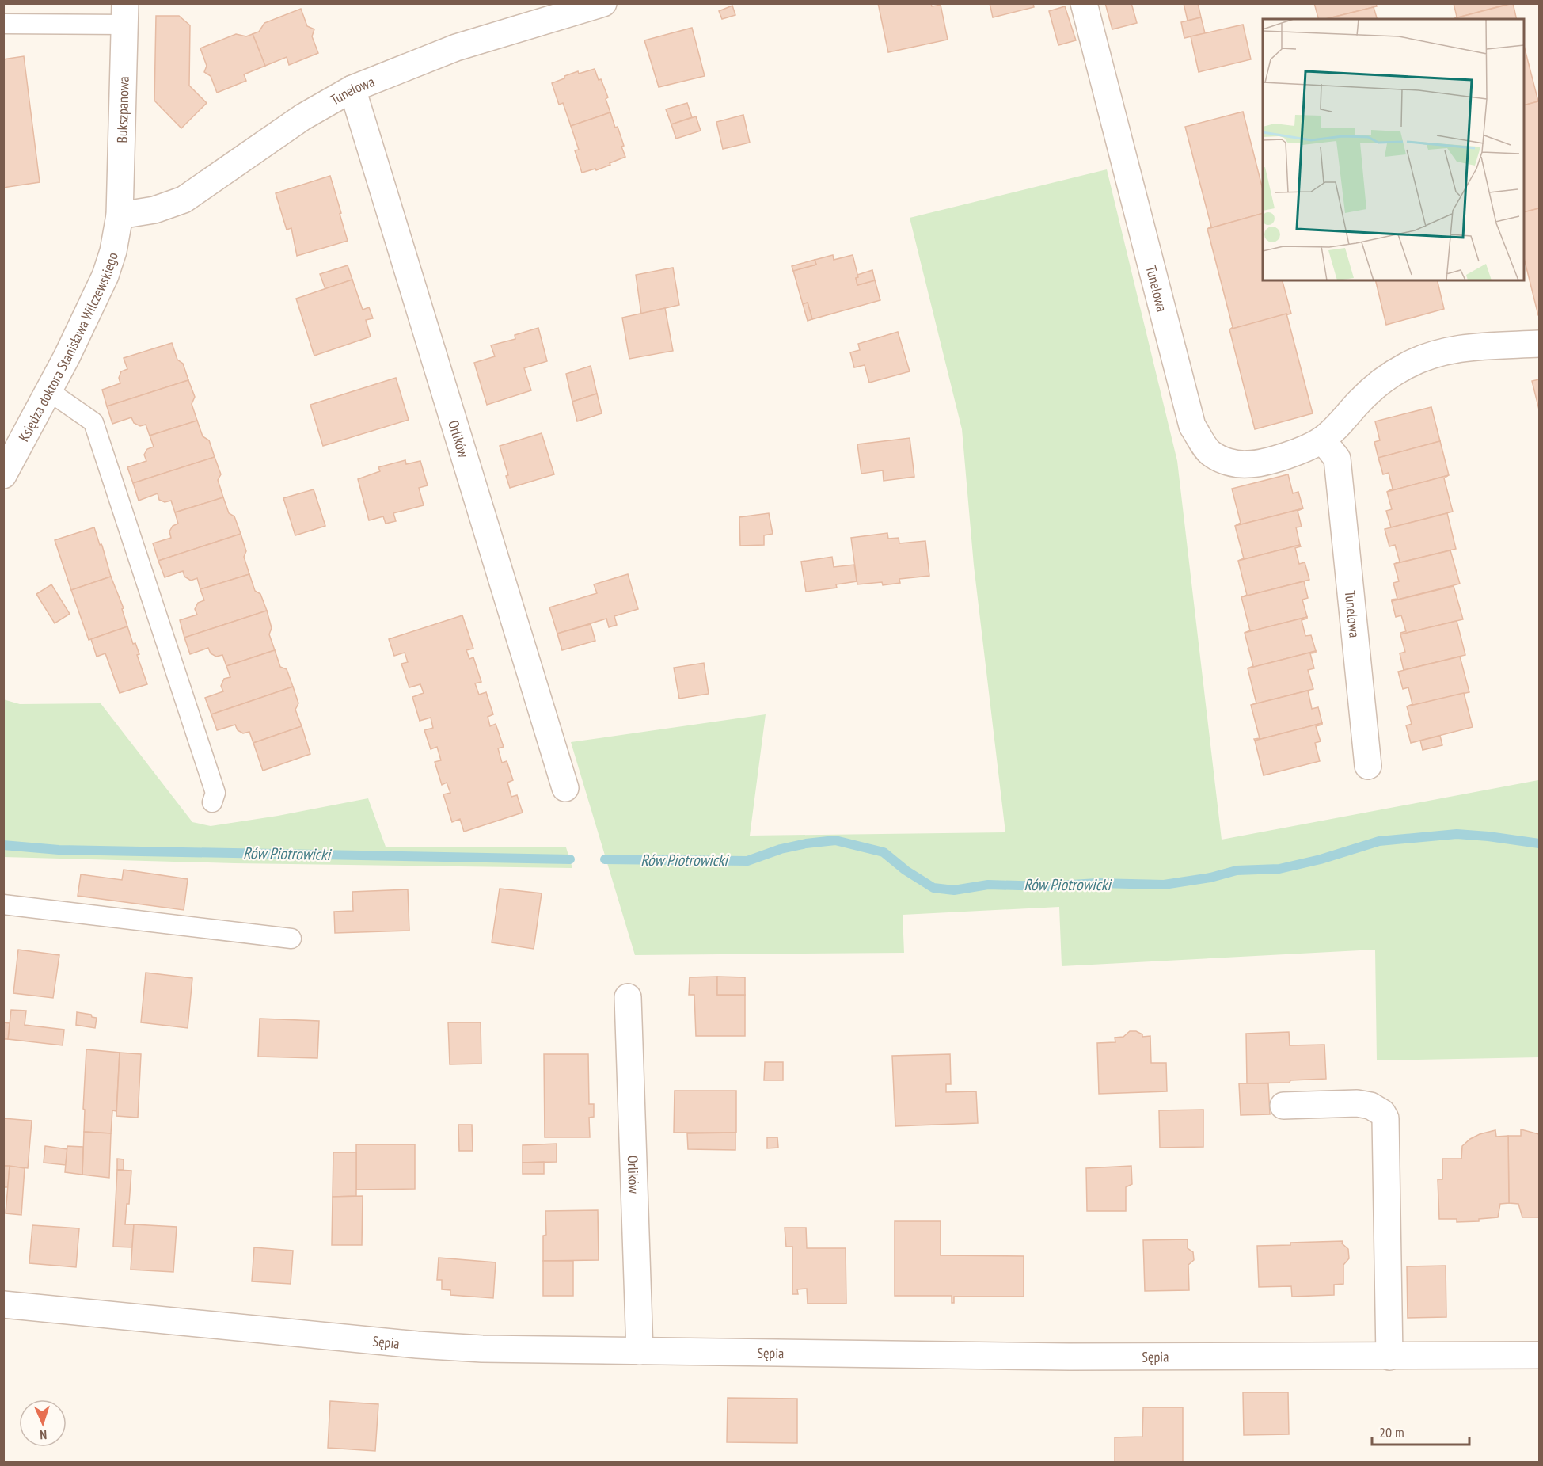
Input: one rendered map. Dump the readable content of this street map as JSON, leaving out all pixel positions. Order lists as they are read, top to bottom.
{
  "streets": {
    "street": [
      "Tunelowa",
      "Bukszpanowa",
      "Księdza doktora Stanisława Wilczewskiego",
      "Orlików",
      "Sępia"
    ]
  },
  "crossings": [
    ["Tunelowa", "Bukszpanowa"],
    ["Tunelowa", "Księdza doktora Stanisława Wilczewskiego"],
    ["Tunelowa", "Orlików"],
    ["Bukszpanowa", "Księdza doktora Stanisława Wilczewskiego"],
    ["Orlików", "Sępia"]
  ],
  "water": ["Rów Piotrowicki"],
  "scale_bar": "20 m",
  "north": "bottom"
}
